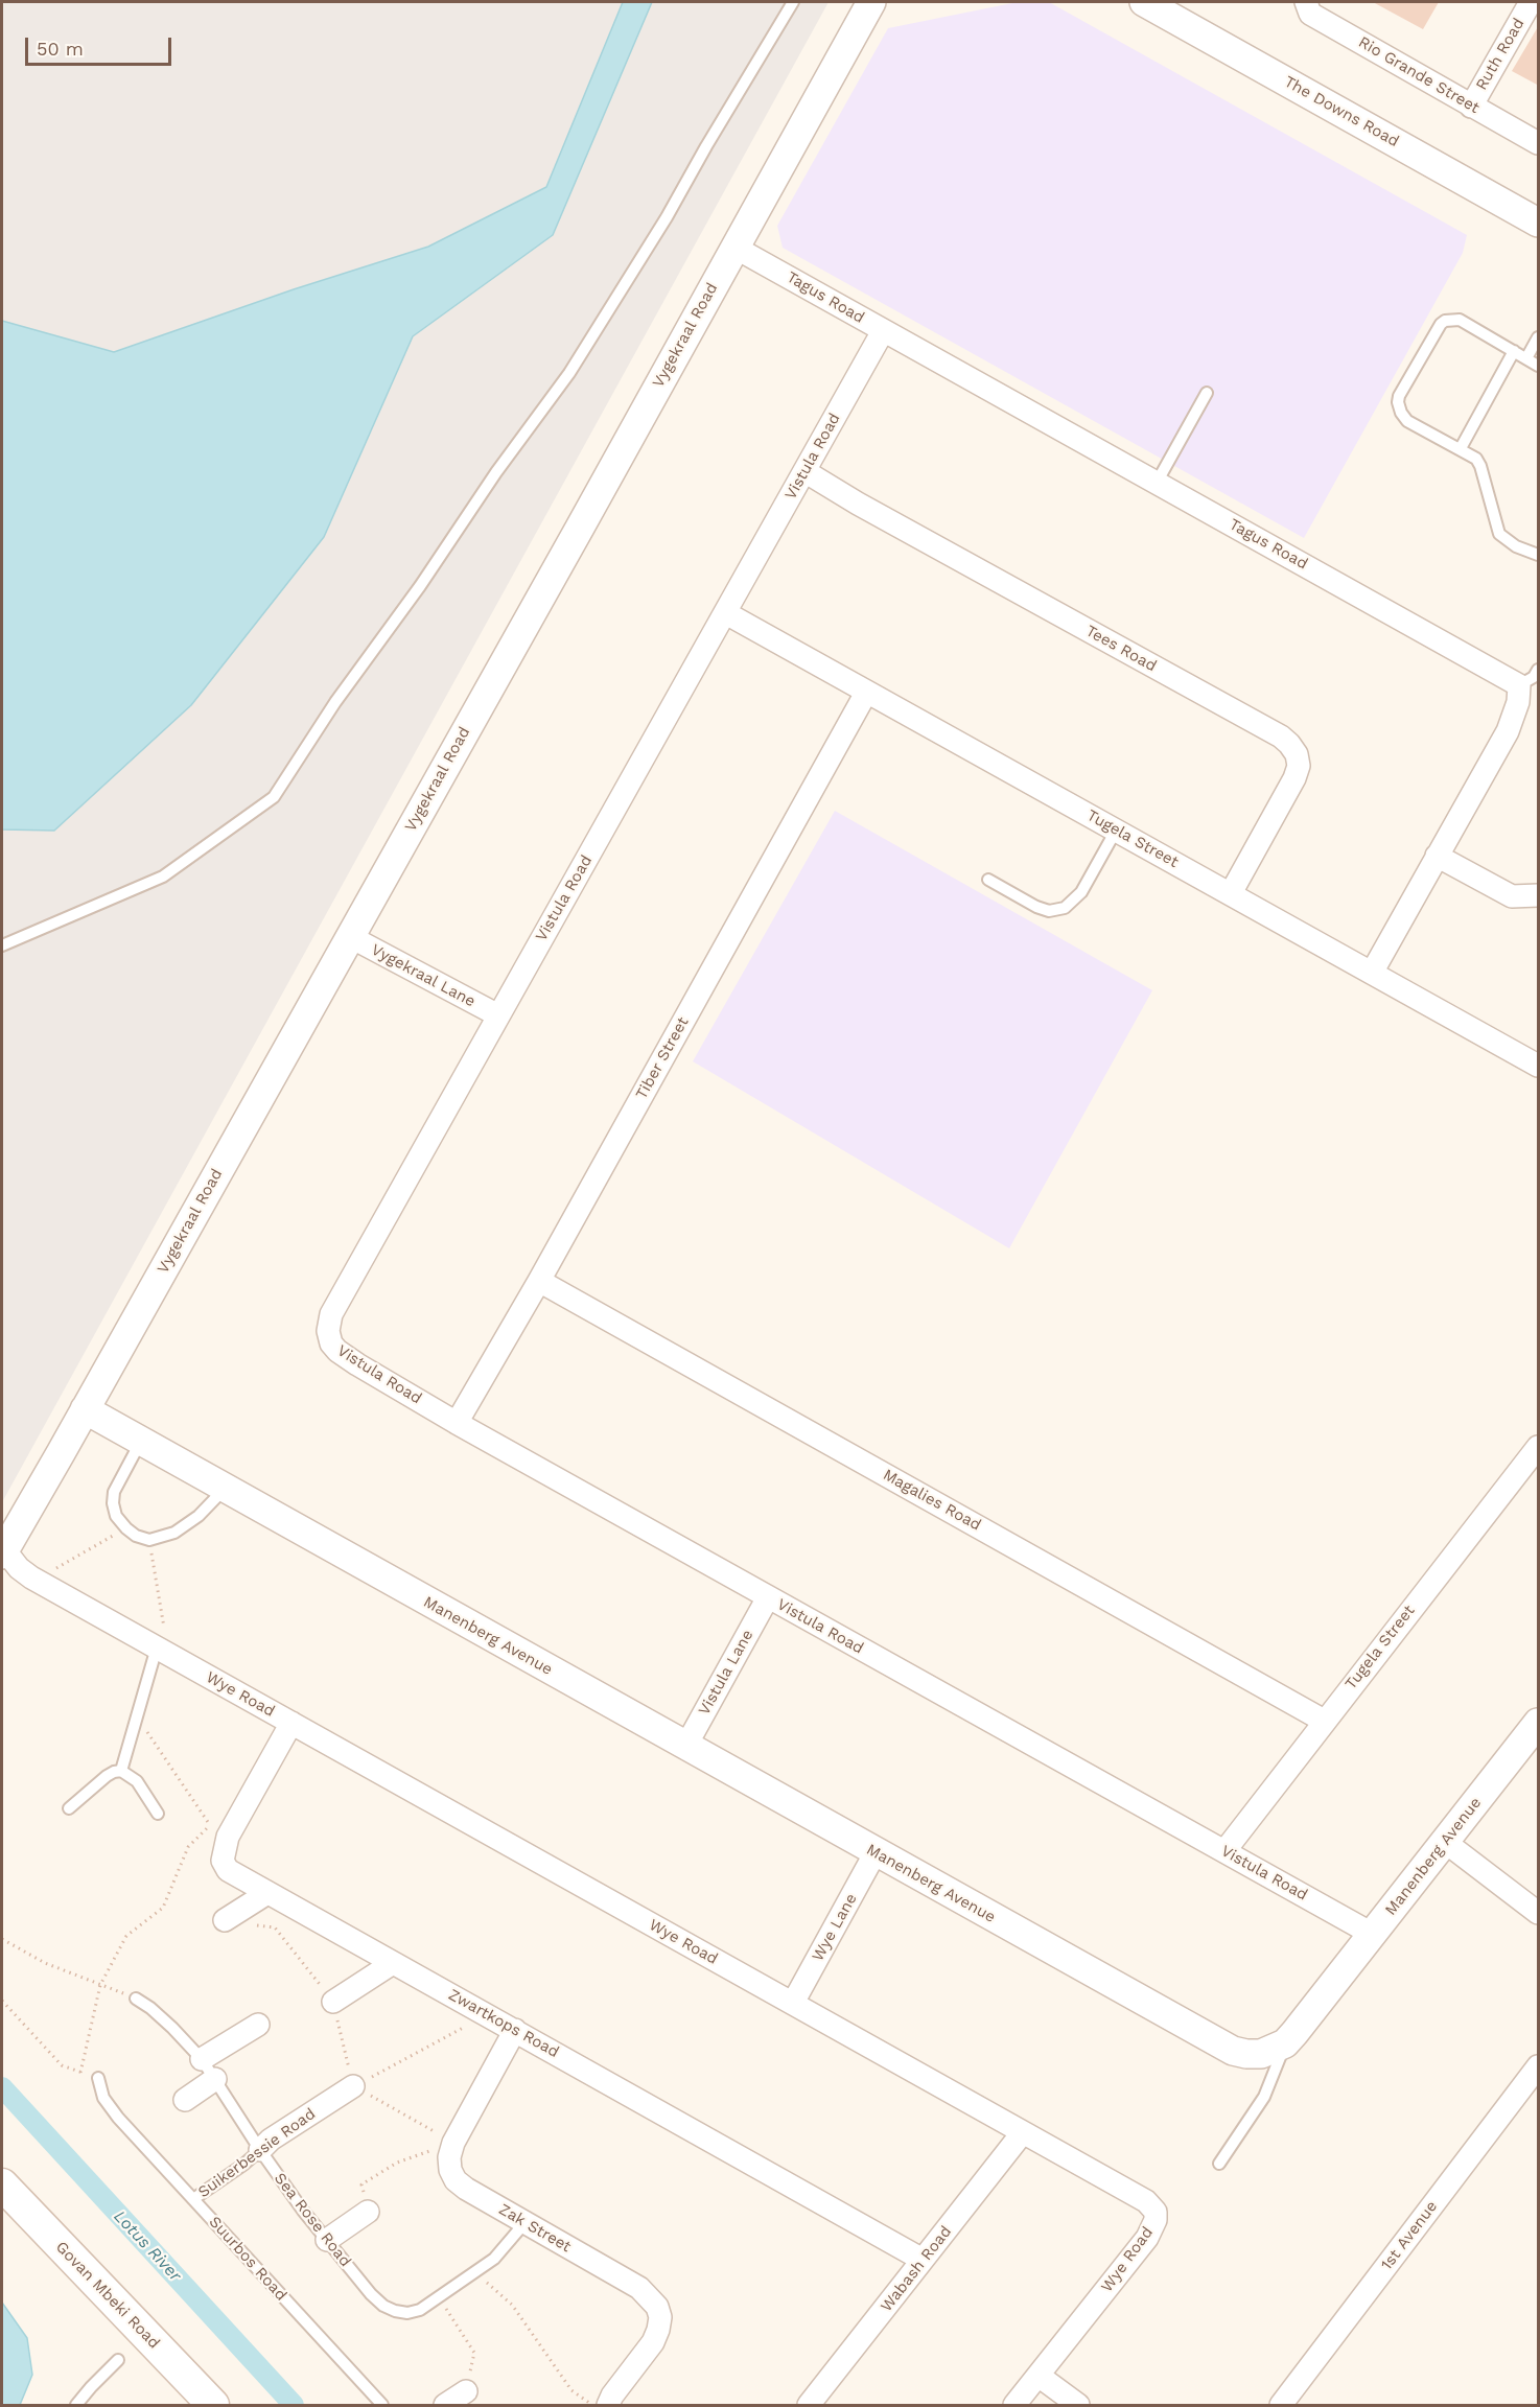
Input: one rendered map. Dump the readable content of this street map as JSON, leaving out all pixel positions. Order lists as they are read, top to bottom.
{
  "streets": {
    "main road": ["Govan Mbeki Road"],
    "street": [
      "Ruth Road",
      "Rio Grande Street",
      "The Downs Road",
      "Tagus Road",
      "Vygekraal Road",
      "Vistula Road",
      "Tees Road",
      "Tugela Street",
      "Vygekraal Lane",
      "Tiber Street",
      "Magalies Road",
      "Manenberg Avenue",
      "Vistula Lane",
      "Wye Road",
      "Wye Lane",
      "Zwartkops Road",
      "Suikerbessie Road",
      "Zak Street",
      "1st Avenue",
      "Wabash Road"
    ],
    "lane": ["Sea Rose Road", "Suurbos Road"]
  },
  "crossings": [
    ["Ruth Road", "Rio Grande Street"],
    ["Tagus Road", "Vygekraal Road"],
    ["Tagus Road", "Vistula Road"],
    ["Vygekraal Road", "Vygekraal Lane"],
    ["Vygekraal Road", "Manenberg Avenue"],
    ["Vygekraal Road", "Wye Road"],
    ["Vistula Road", "Tees Road"],
    ["Vistula Road", "Tugela Street"],
    ["Vistula Road", "Vygekraal Lane"],
    ["Vistula Road", "Tiber Street"],
    ["Vistula Road", "Manenberg Avenue"],
    ["Vistula Road", "Vistula Lane"],
    ["Tees Road", "Tugela Street"],
    ["Tugela Street", "Tiber Street"],
    ["Tugela Street", "Magalies Road"],
    ["Tiber Street", "Magalies Road"],
    ["Manenberg Avenue", "Vistula Lane"],
    ["Manenberg Avenue", "Wye Lane"],
    ["Wye Road", "Wye Lane"],
    ["Wye Road", "Zwartkops Road"],
    ["Wye Road", "Wabash Road"],
    ["Zwartkops Road", "Zak Street"],
    ["Zwartkops Road", "Wabash Road"],
    ["Suikerbessie Road", "Sea Rose Road"],
    ["Suikerbessie Road", "Suurbos Road"],
    ["Sea Rose Road", "Zak Street"]
  ],
  "water": ["Lotus River"],
  "scale_bar": "50 m"
}
